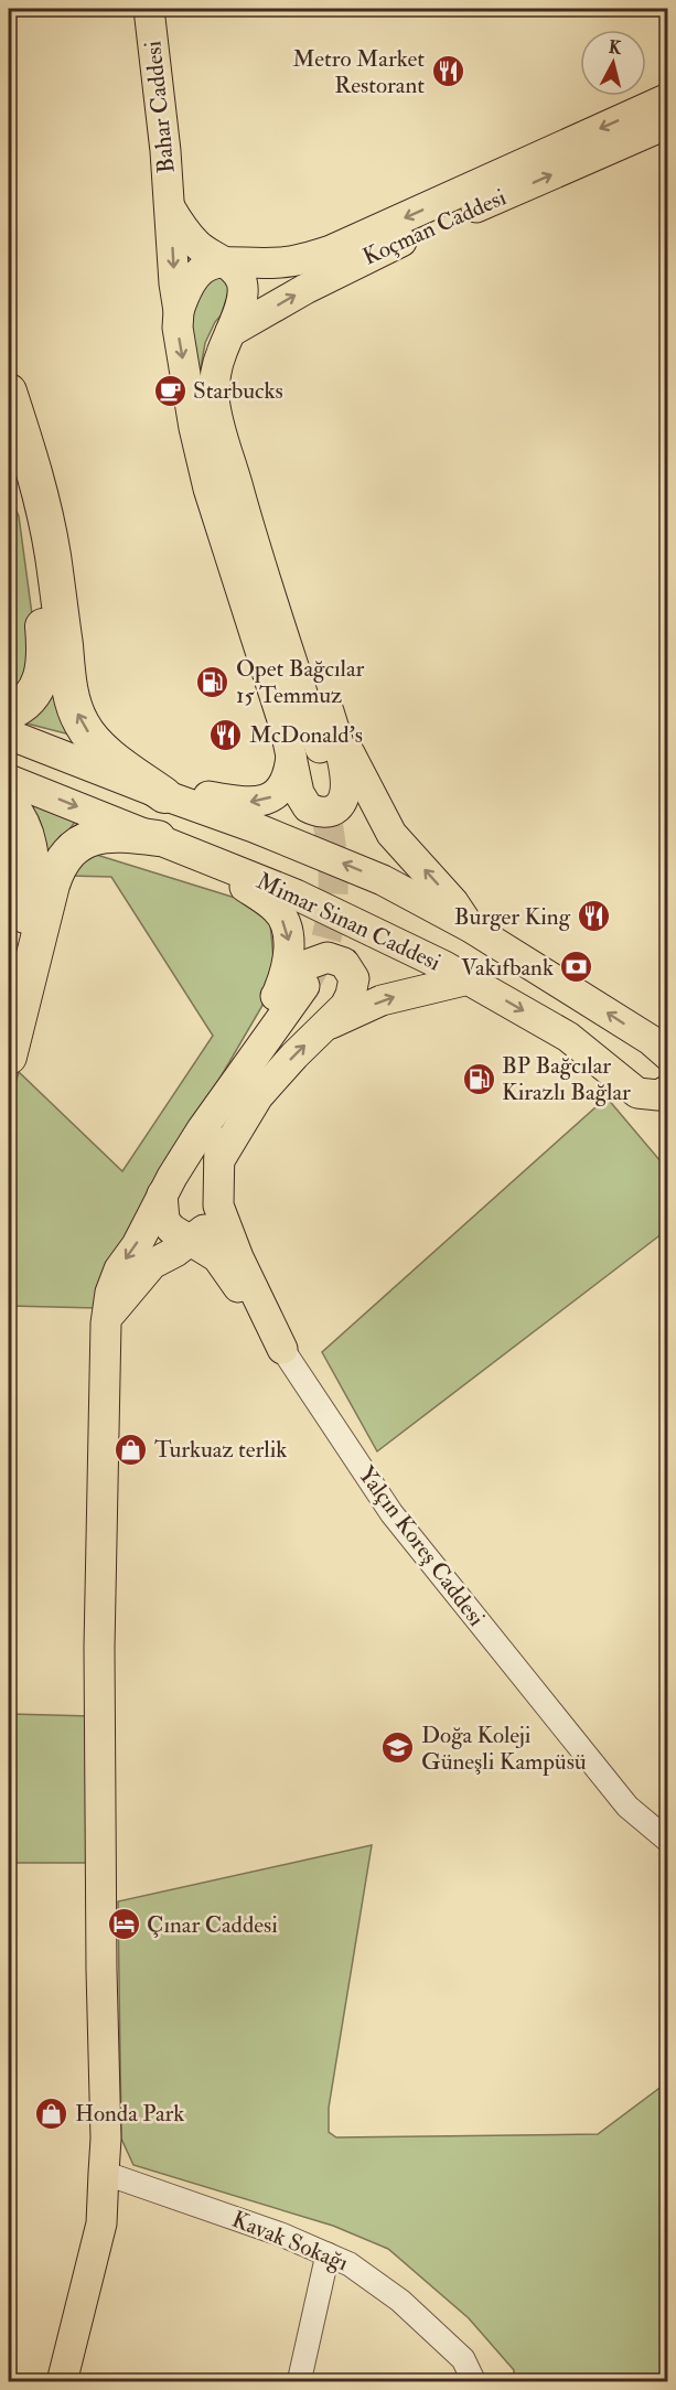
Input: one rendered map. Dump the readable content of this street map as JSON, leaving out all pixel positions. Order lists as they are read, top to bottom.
{
  "streets": {
    "main road": [
      "Bahar Caddesi",
      "Koçman Caddesi",
      "Mimar Sinan Caddesi",
      "Yalçın Koreş Caddesi"
    ],
    "street": ["Kavak Sokağı"]
  },
  "places": {
    "restaurant": ["Metro Market Restorant", "McDonald's", "Burger King"],
    "cafe": ["Starbucks"],
    "fuel station": ["Opet Bağcılar 15 Temmuz", "BP Bağcılar Kirazlı Bağlar"],
    "bank": ["Vakıfbank"],
    "shop": ["Turkuaz terlik", "Honda Park"],
    "school or university": ["Doğa Koleji Güneşli Kampüsü"],
    "hotel": ["Çınar Caddesi"]
  },
  "north": "top"
}
